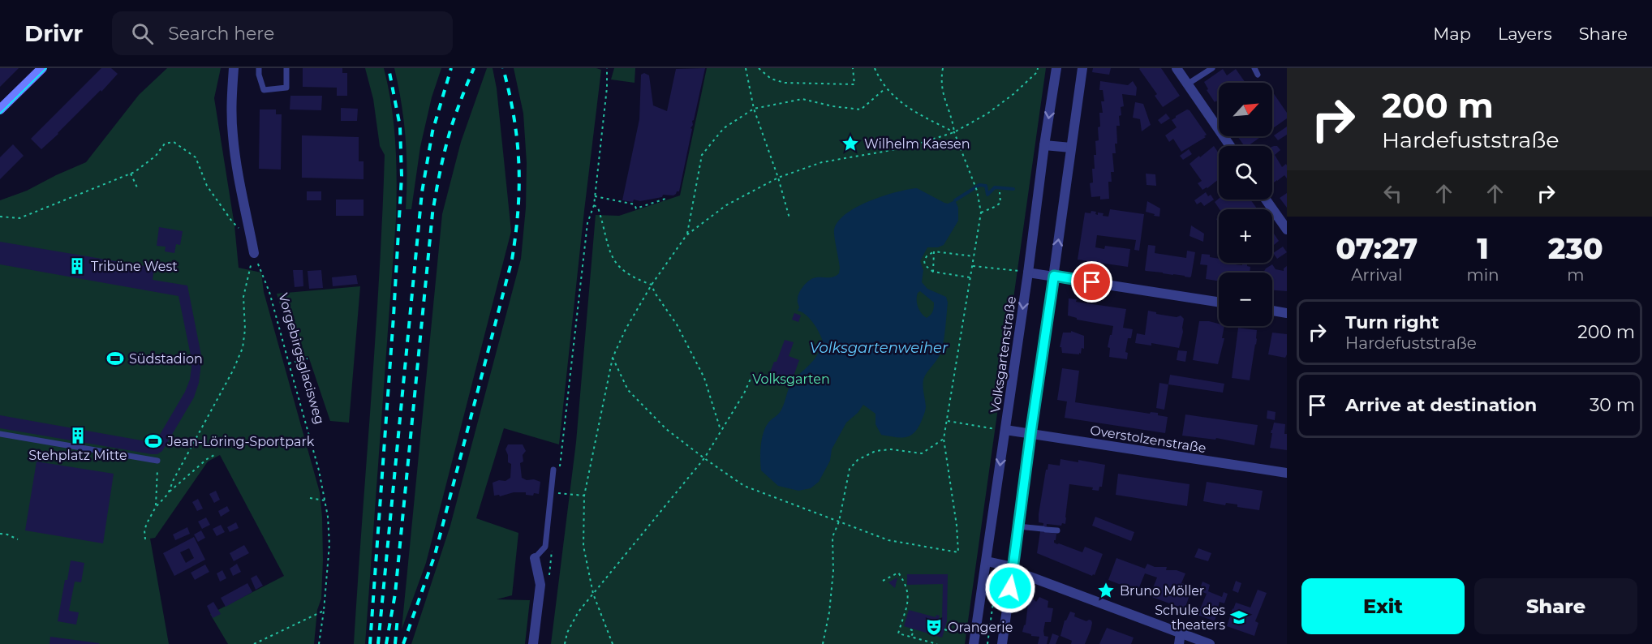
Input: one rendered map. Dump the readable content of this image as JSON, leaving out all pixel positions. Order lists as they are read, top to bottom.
{
  "streets": {
    "street": ["Volksgartenstraße", "Overstolzenstraße"],
    "path": ["Vorgebirgsglacisweg"]
  },
  "crossings": [
    ["Volksgartenstraße", "Overstolzenstraße"]
  ],
  "water": ["Volksgartenweiher"],
  "parks": ["Volksgarten"],
  "places": {
    "place": ["Wilhelm Kaesen", "Bruno Möller"],
    "building": ["Tribüne West", "Stehplatz Mitte"],
    "sports": ["Südstadion", "Jean-Löring-Sportpark"],
    "school or university": ["Schule des theaters"],
    "theatre": ["Orangerie"]
  },
  "north": "top right",
  "page": {
    "header": "Drivr",
    "search": "Search here",
    "nav": ["Map", "Layers", "Share"],
    "turn": ["200 m", "Hardefuststraße"],
    "map_buttons": ["+", "−"],
    "eta": [
      "07:27",
      "Arrival",
      "1",
      "min",
      "230",
      "m"
    ],
    "list": [
      {
        "name": "Turn right",
        "note": "Hardefuststraße",
        "value": "200 m"
      },
      {
        "name": "Arrive at destination",
        "value": "30 m"
      }
    ],
    "buttons": ["Exit", "Share"]
  }
}
